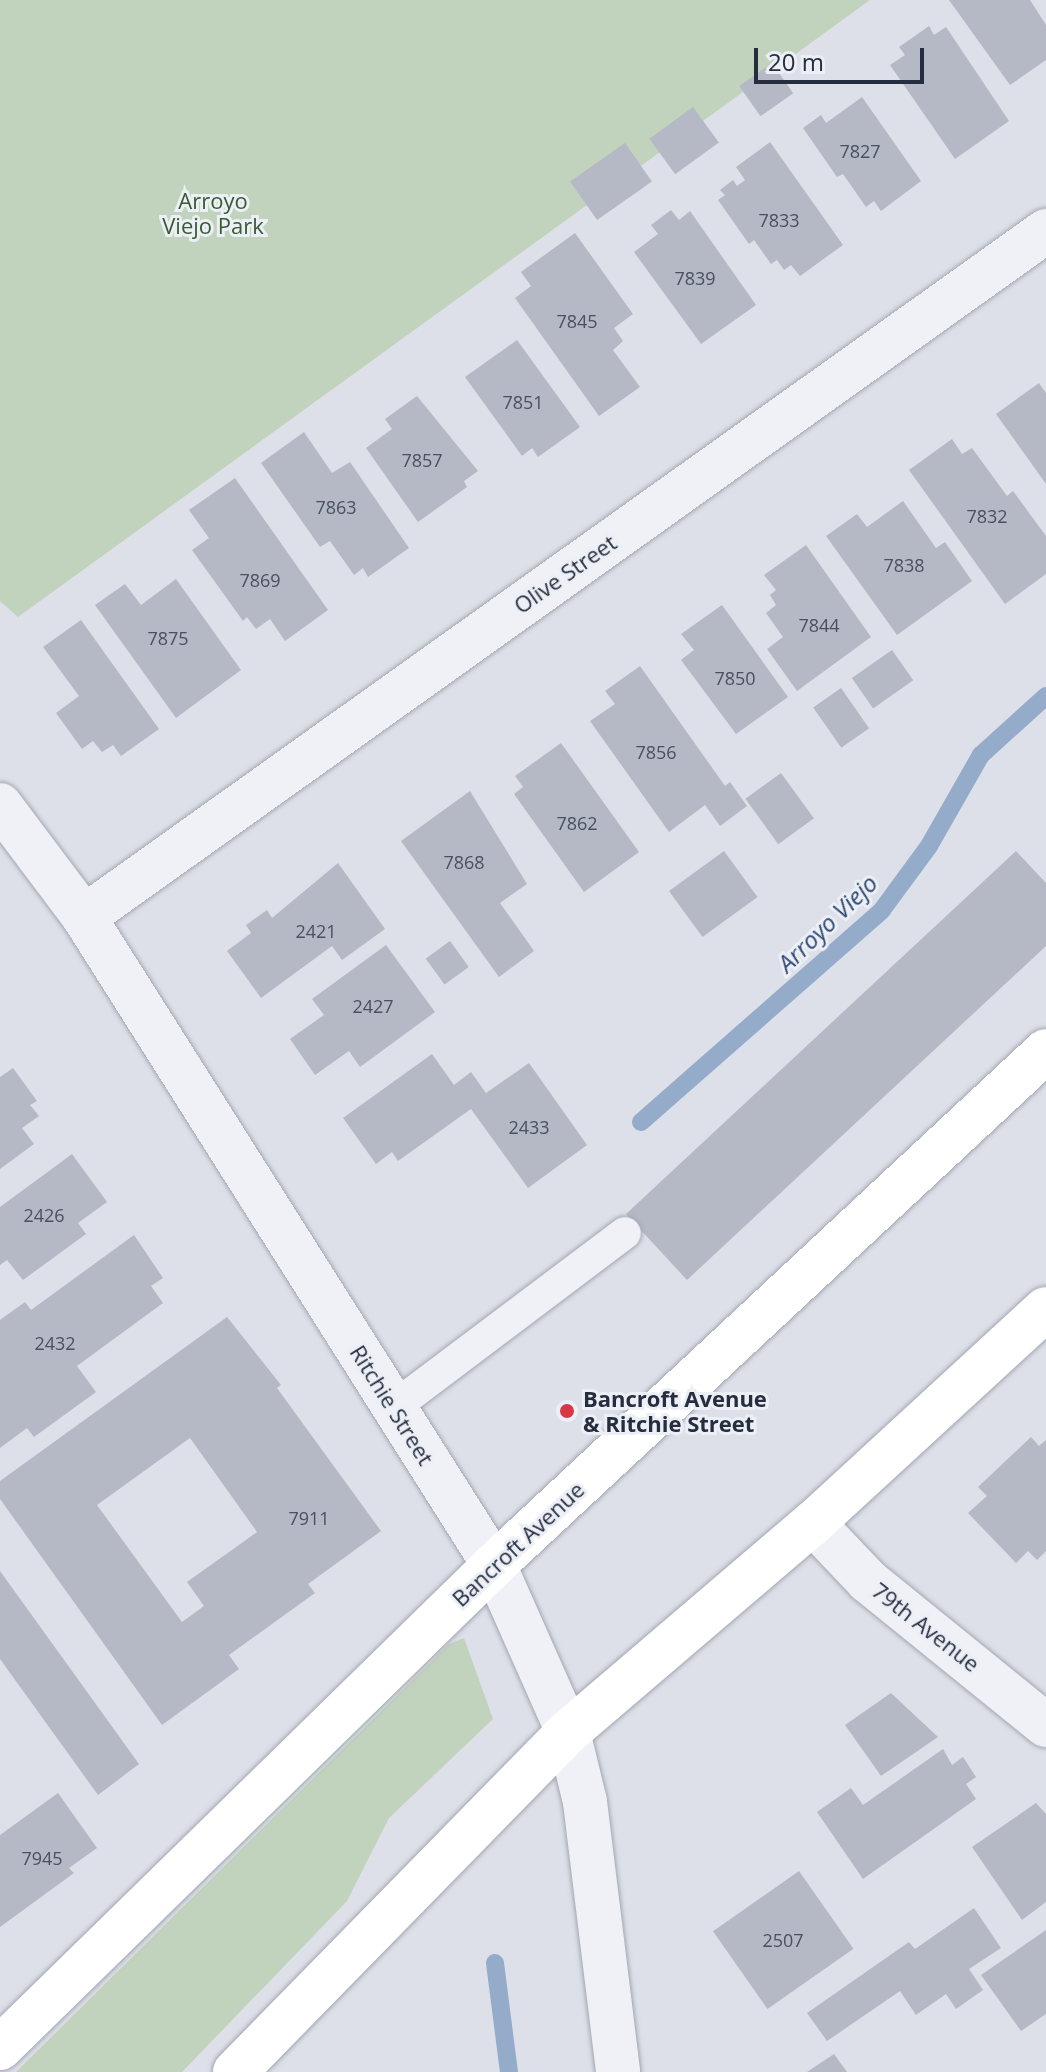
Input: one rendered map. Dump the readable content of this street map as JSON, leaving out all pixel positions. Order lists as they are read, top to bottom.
{
  "streets": {
    "main road": ["Bancroft Avenue"],
    "street": ["Olive Street", "Ritchie Street", "79th Avenue"]
  },
  "crossings": [
    ["Olive Street", "Ritchie Street"],
    ["Ritchie Street", "Bancroft Avenue"]
  ],
  "water": ["Arroyo Viejo"],
  "parks": ["Arroyo Viejo Park"],
  "places": ["Bancroft Avenue & Ritchie Street"],
  "house_numbers": [
    "7827",
    "7833",
    "7839",
    "7845",
    "7851",
    "7857",
    "7863",
    "7832",
    "7838",
    "7869",
    "7844",
    "7875",
    "7850",
    "7856",
    "7862",
    "7868",
    "2421",
    "2427",
    "2433",
    "2426",
    "2432",
    "7911",
    "7945",
    "2507"
  ],
  "scale_bar": "20 m"
}
